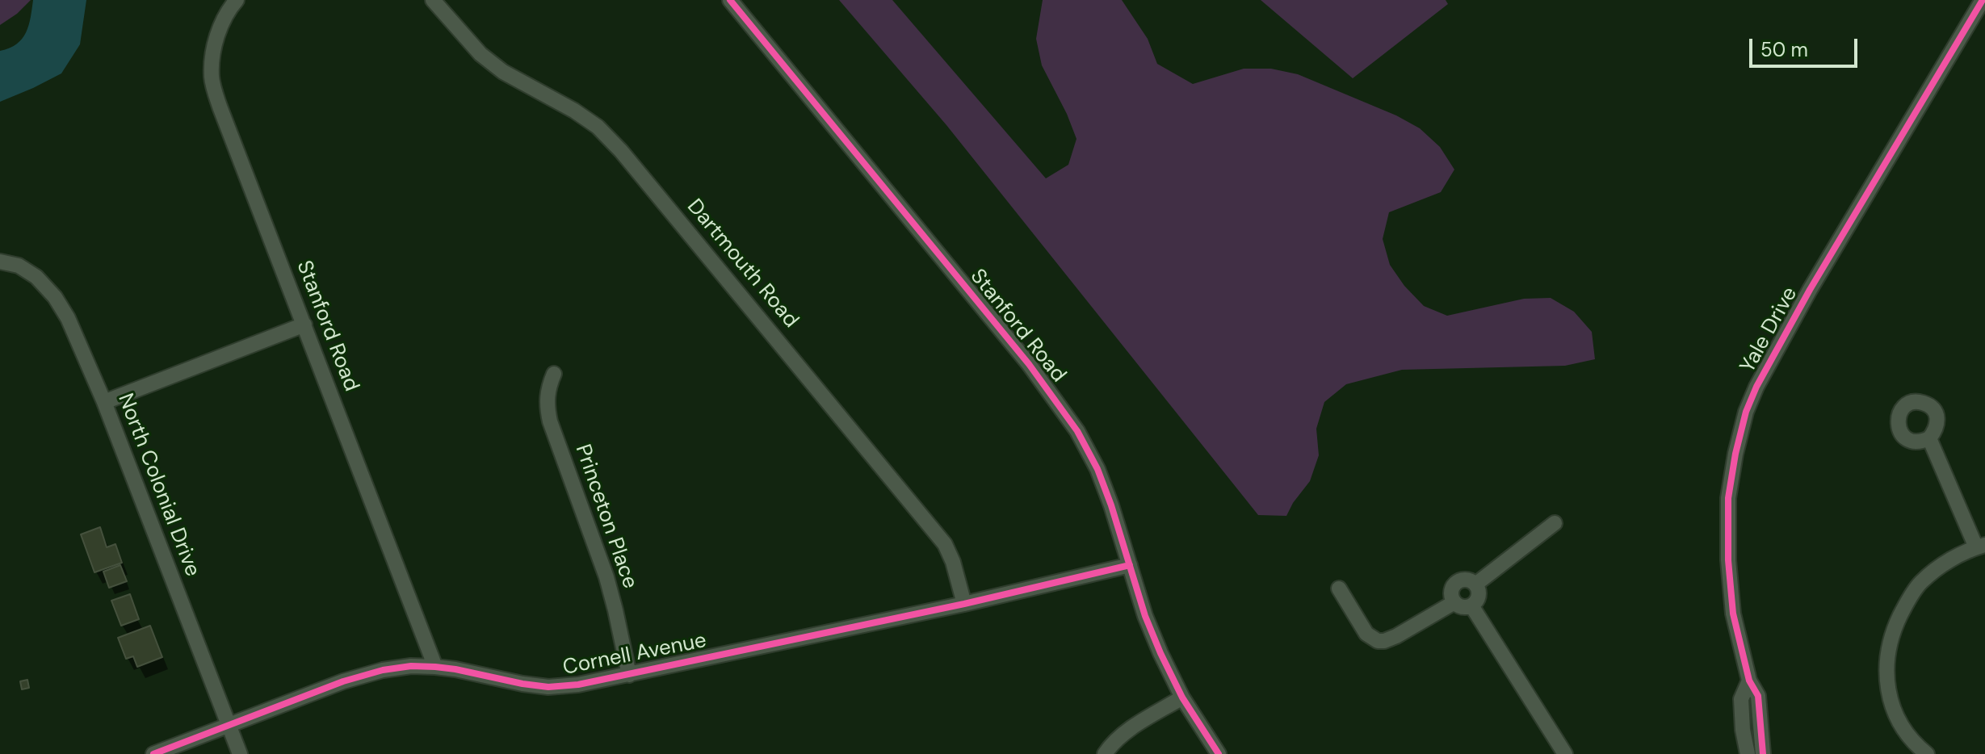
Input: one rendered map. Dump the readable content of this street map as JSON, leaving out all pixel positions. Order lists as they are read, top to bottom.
{
  "streets": {
    "street": [
      "Dartmouth Road",
      "Stanford Road",
      "Yale Drive",
      "North Colonial Drive",
      "Princeton Place",
      "Cornell Avenue"
    ]
  },
  "crossings": [
    ["Dartmouth Road", "Cornell Avenue"],
    ["Stanford Road", "Cornell Avenue"],
    ["North Colonial Drive", "Cornell Avenue"],
    ["Princeton Place", "Cornell Avenue"]
  ],
  "scale_bar": "50 m"
}
